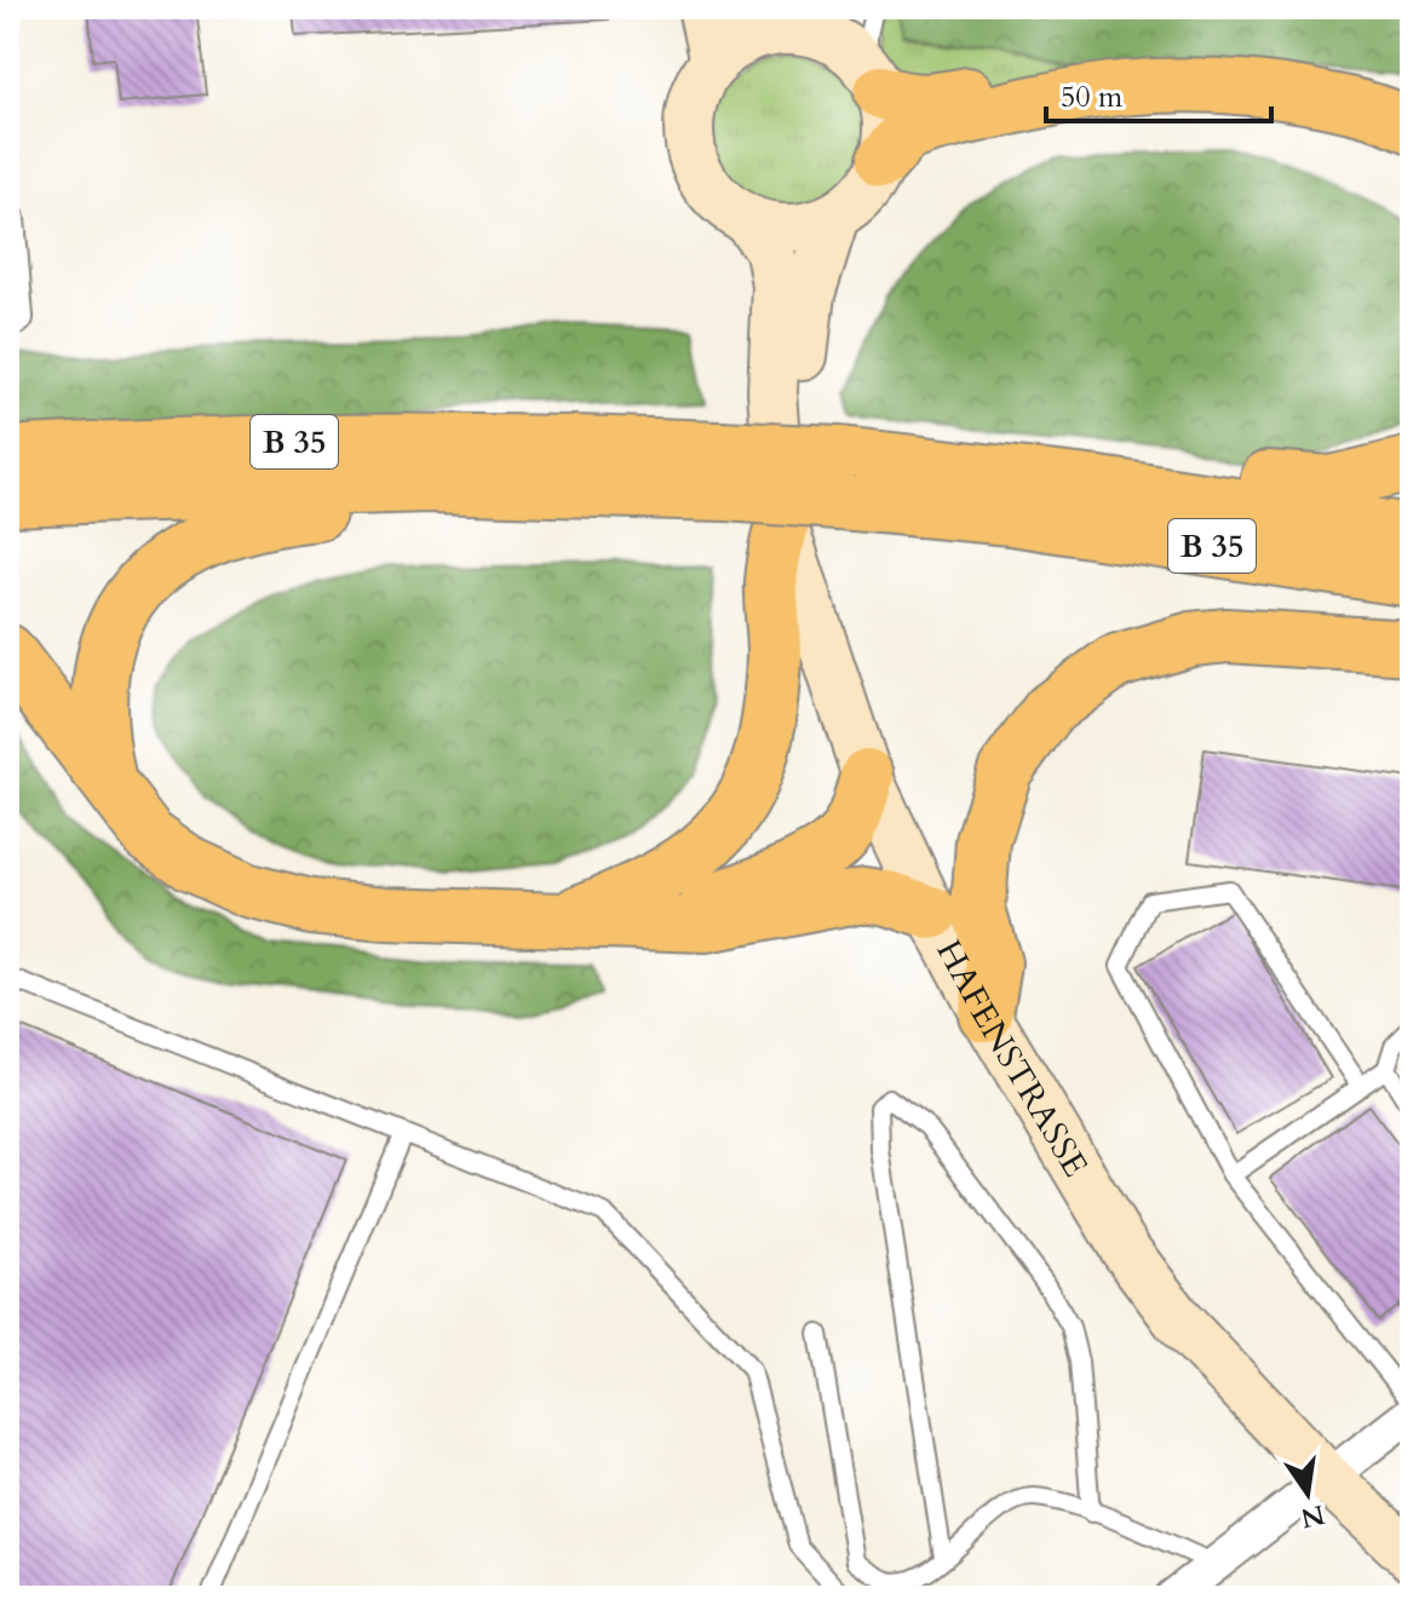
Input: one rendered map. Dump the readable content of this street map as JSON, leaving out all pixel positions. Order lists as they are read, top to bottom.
{
  "streets": {
    "highway": ["B 35"],
    "street": ["HAFENSTRASSE"]
  },
  "crossings": [
    ["B 35", "HAFENSTRASSE"]
  ],
  "scale_bar": "50 m",
  "north": "bottom"
}
